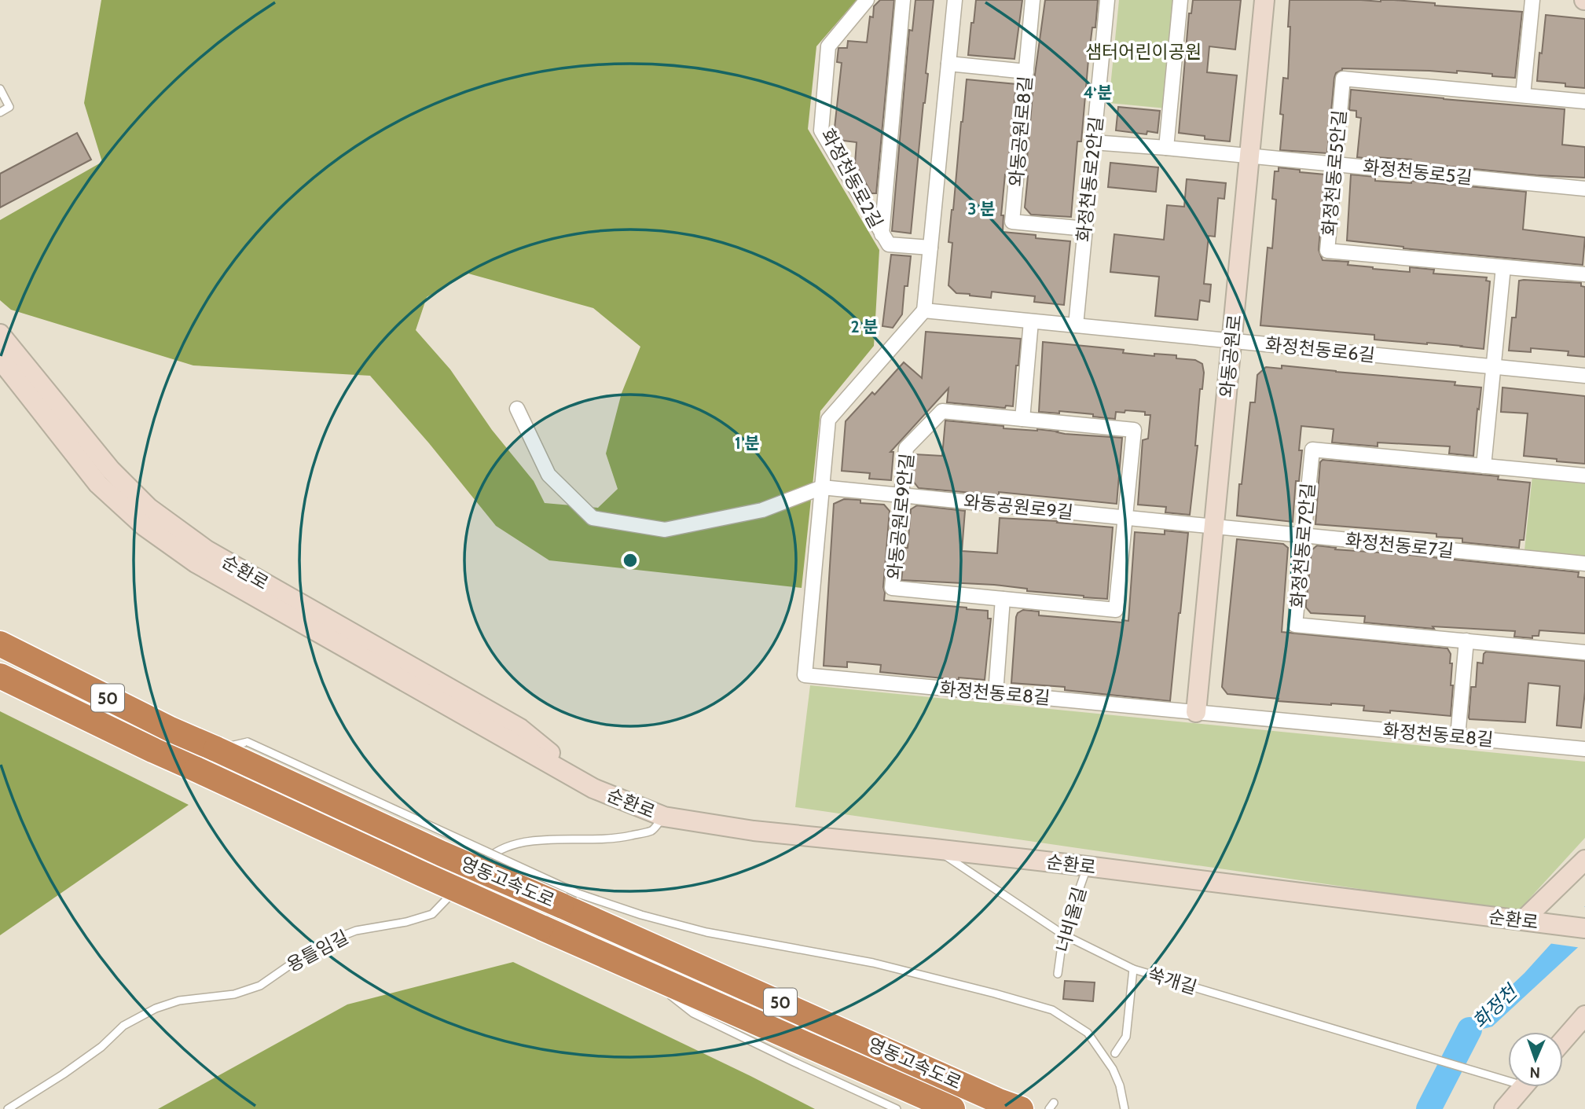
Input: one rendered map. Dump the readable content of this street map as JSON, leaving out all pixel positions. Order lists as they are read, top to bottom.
{
  "streets": {
    "highway": ["50", "영동고속도로"],
    "main road": ["와동공원로", "순환로"],
    "street": [
      "와동공원로8길",
      "화정천동로5길",
      "화정천동로5안길",
      "화정천동로2길",
      "화정천동로2안길",
      "화정천동로6길",
      "와동공원로9길",
      "와동공원로9안길",
      "화정천동로7안길",
      "화정천동로7길",
      "화정천동로8길"
    ],
    "lane": ["너비울길", "용틀임길", "쑥개길"]
  },
  "crossings": [
    ["와동공원로8길", "화정천동로2안길"],
    ["화정천동로5길", "화정천동로5안길"],
    ["화정천동로5길", "와동공원로"],
    ["화정천동로2안길", "화정천동로6길"],
    ["화정천동로6길", "와동공원로"],
    ["화정천동로6길", "화정천동로8길"],
    ["와동공원로", "와동공원로9길"],
    ["와동공원로", "화정천동로7길"],
    ["와동공원로", "화정천동로8길"],
    ["와동공원로9길", "와동공원로9안길"],
    ["와동공원로9길", "화정천동로7길"],
    ["와동공원로9길", "화정천동로8길"],
    ["화정천동로7안길", "화정천동로7길"],
    ["순환로", "너비울길"],
    ["순환로", "쑥개길"],
    ["너비울길", "쑥개길"]
  ],
  "water": ["화정천"],
  "parks": ["샘터어린이공원"],
  "north": "bottom",
  "rings": [
    "4 분",
    "3 분",
    "2 분",
    "1 분"
  ]
}
